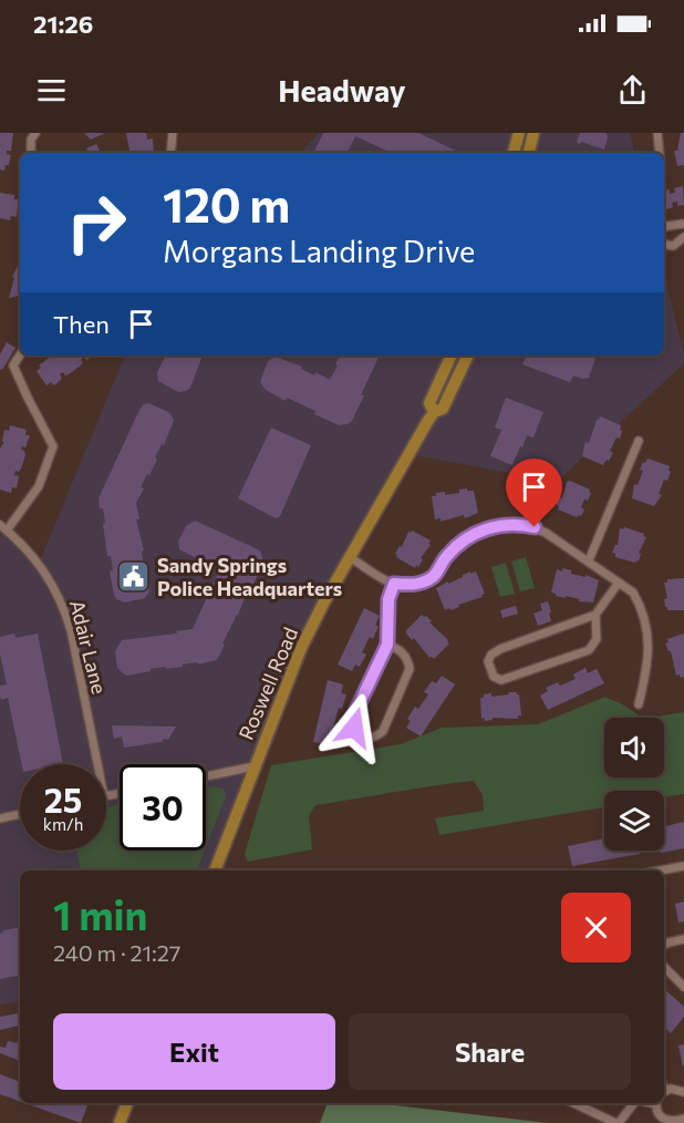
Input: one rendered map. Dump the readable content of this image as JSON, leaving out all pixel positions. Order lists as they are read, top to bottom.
{
  "streets": {
    "main road": ["Roswell Road"],
    "street": ["Adair Lane"]
  },
  "places": {
    "public building": ["Sandy Springs Police Headquarters"]
  },
  "page": {
    "status": "21:26",
    "header": "Headway",
    "turn": ["120 m", "Morgans Landing Drive"],
    "then": "Then",
    "speed": "25 km/h",
    "limit": "30",
    "heading": ["1 min", "240 m · 21:27"],
    "buttons": ["Exit", "Share"]
  }
}
